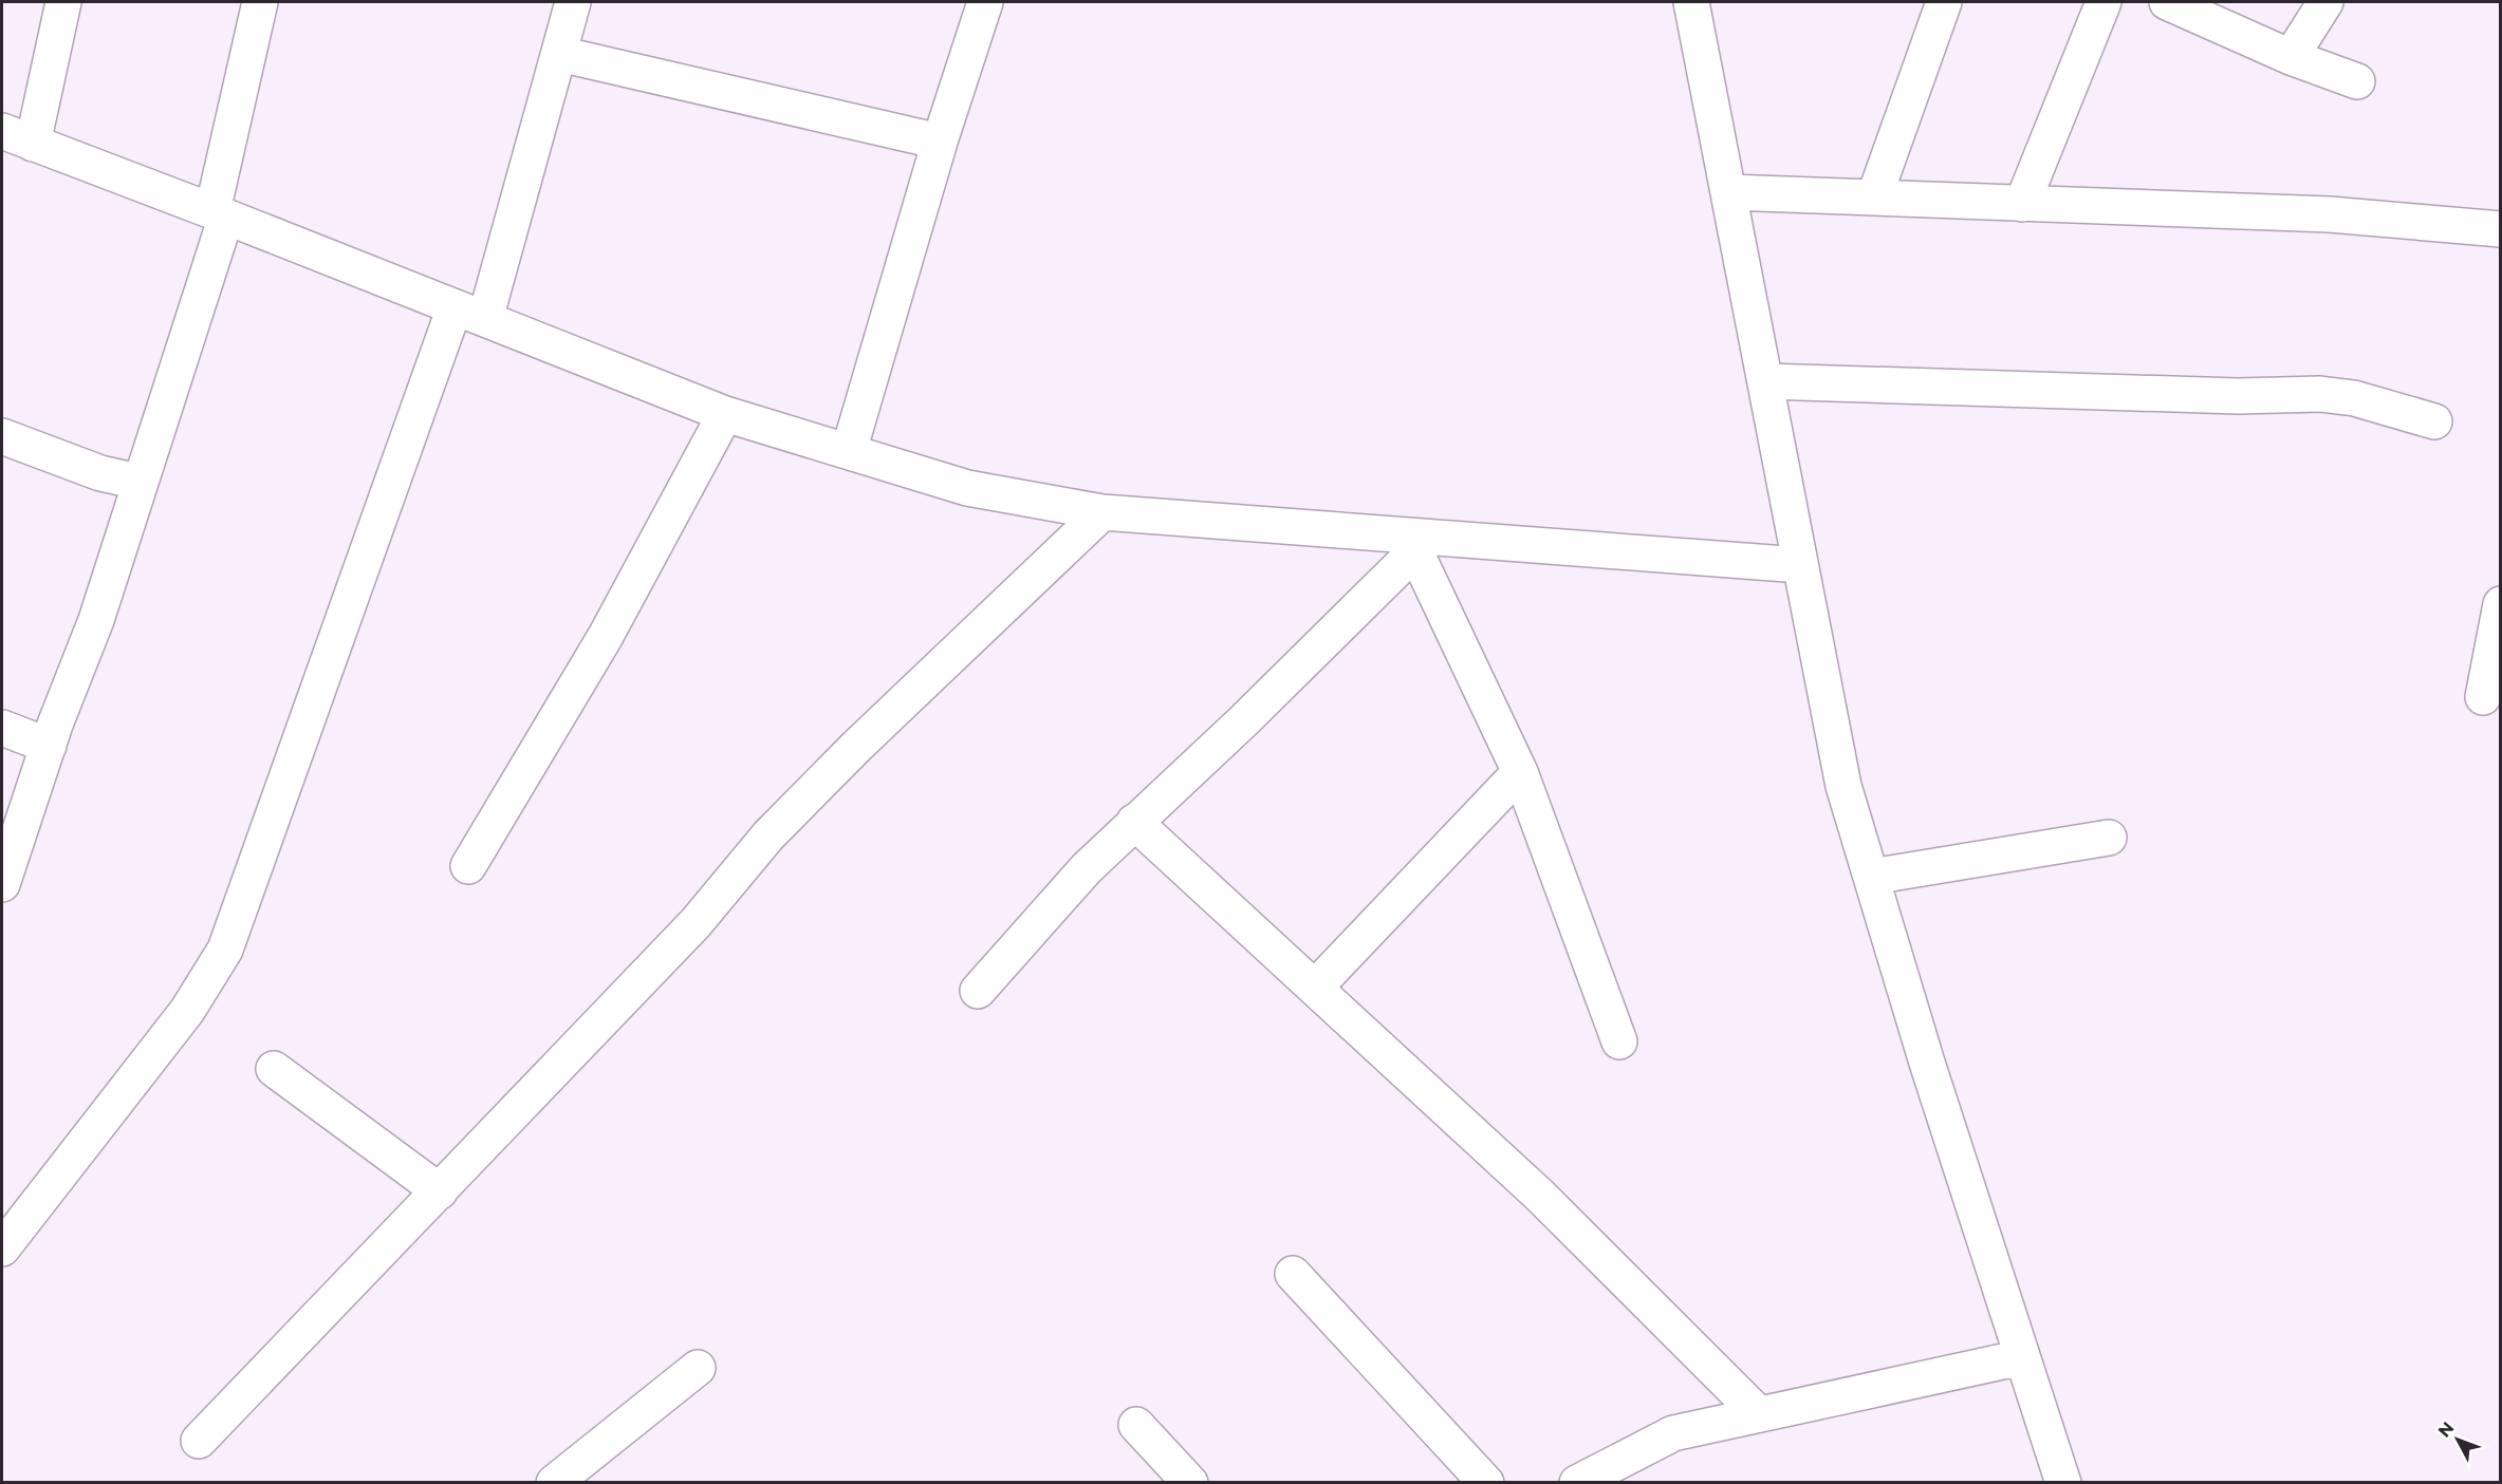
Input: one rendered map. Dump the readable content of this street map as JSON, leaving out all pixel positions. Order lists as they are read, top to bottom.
{
  "north": "top left"
}
